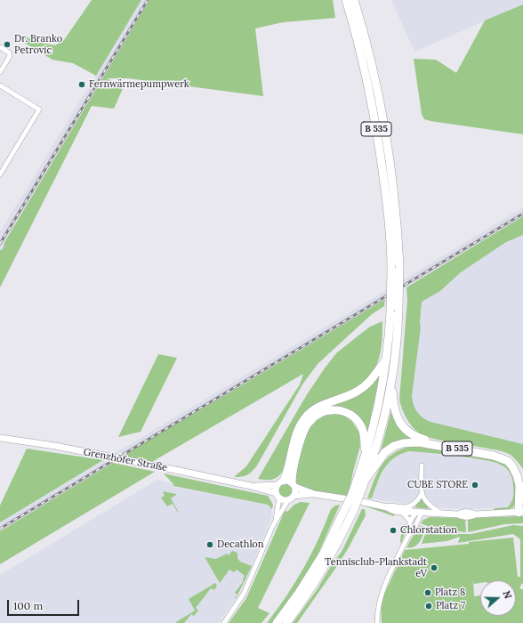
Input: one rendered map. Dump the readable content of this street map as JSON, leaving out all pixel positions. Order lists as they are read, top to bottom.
{
  "streets": {
    "highway": ["B 535"],
    "street": ["Grenzhöfer Straße"]
  },
  "crossings": [
    ["B 535", "Grenzhöfer Straße"]
  ],
  "places": [
    "Dr. Branko Petrovic",
    "Fernwärmepumpwerk",
    "CUBE STORE",
    "Chlorstation",
    "Decathlon",
    "Tennisclub-Plankstadt eV",
    "Platz 8",
    "Platz 7"
  ],
  "scale_bar": "100 m",
  "north": "right"
}
